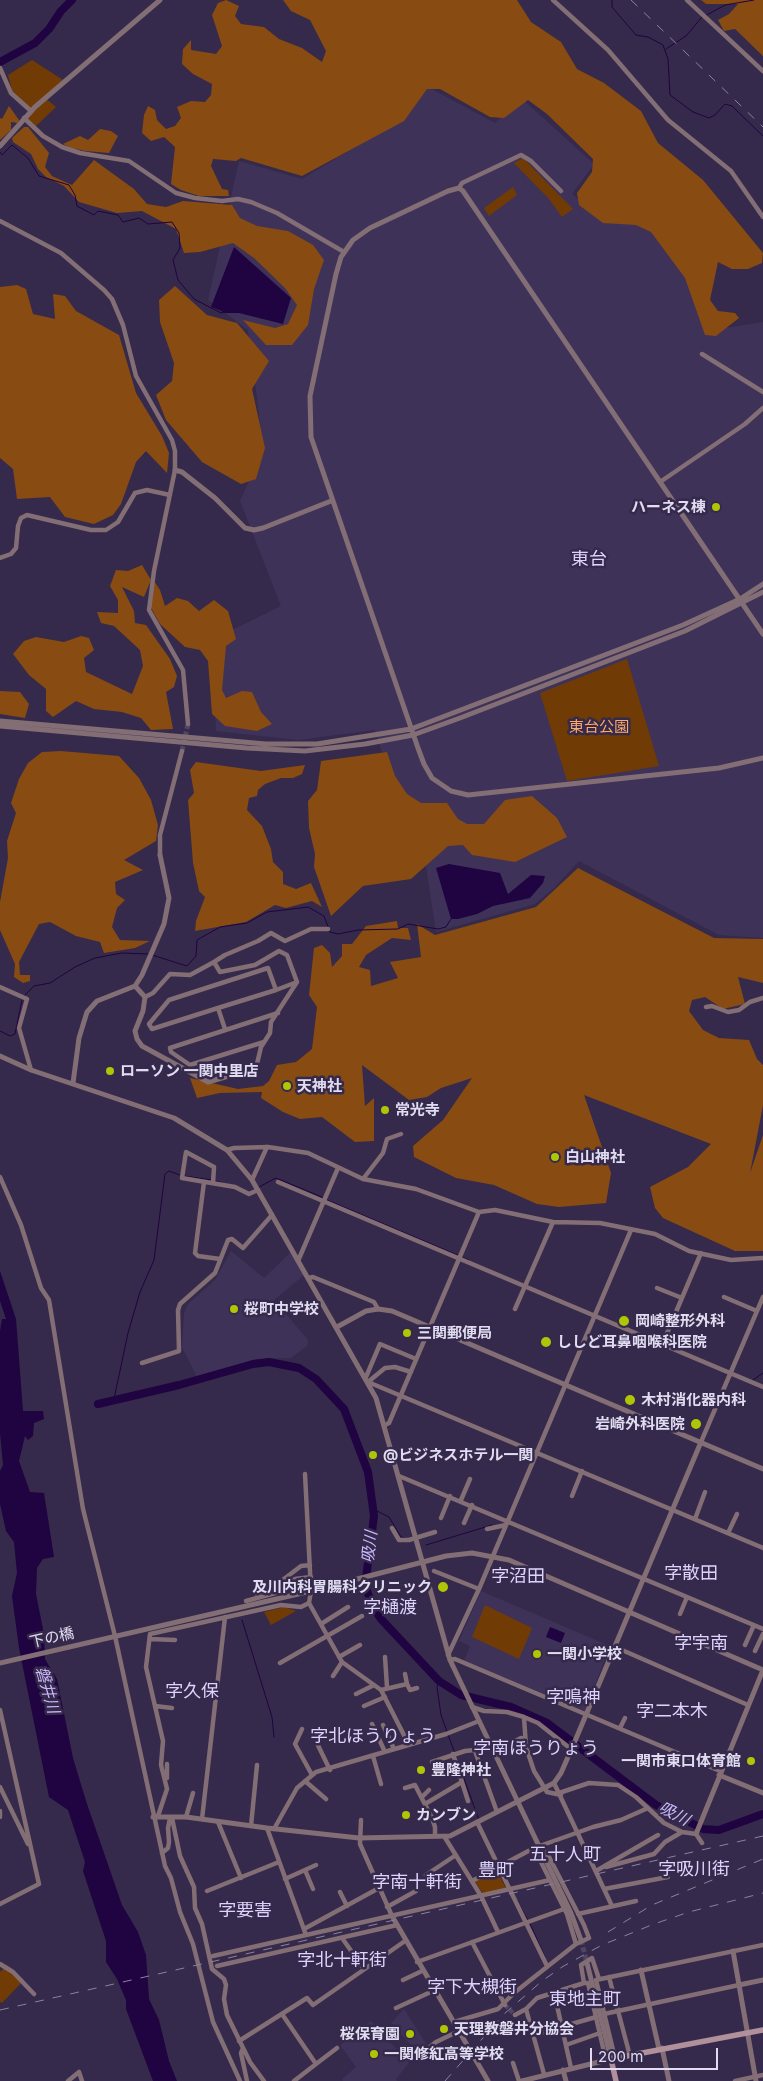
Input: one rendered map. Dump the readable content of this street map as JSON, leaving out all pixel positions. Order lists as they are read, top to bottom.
{
  "streets": {
    "street": ["下の橋"]
  },
  "districts": [
    "東台",
    "字散田",
    "字沼田",
    "字樋渡",
    "字宇南",
    "字久保",
    "字鳴神",
    "字二本木",
    "字北ほうりょう",
    "字南ほうりょう",
    "五十人町",
    "字吸川街",
    "豊町",
    "字南十軒街",
    "字要害",
    "字北十軒街",
    "字下大槻街",
    "東地主町"
  ],
  "water": ["吸川", "磐井川"],
  "parks": ["東台公園"],
  "places": [
    "ハーネス棟",
    "ローソン 一関中里店",
    "天神社",
    "常光寺",
    "白山神社",
    "桜町中学校",
    "岡崎整形外科",
    "三関郵便局",
    "ししど耳鼻咽喉科医院",
    "木村消化器内科",
    "岩崎外科医院",
    "@ビジネスホテル一関",
    "及川内科胃腸科クリニック",
    "一関小学校",
    "一関市東口体育館",
    "豊隆神社",
    "カンブン",
    "天理教磐井分協会",
    "桜保育園",
    "一関修紅高等学校"
  ],
  "scale_bar": "200 m"
}
